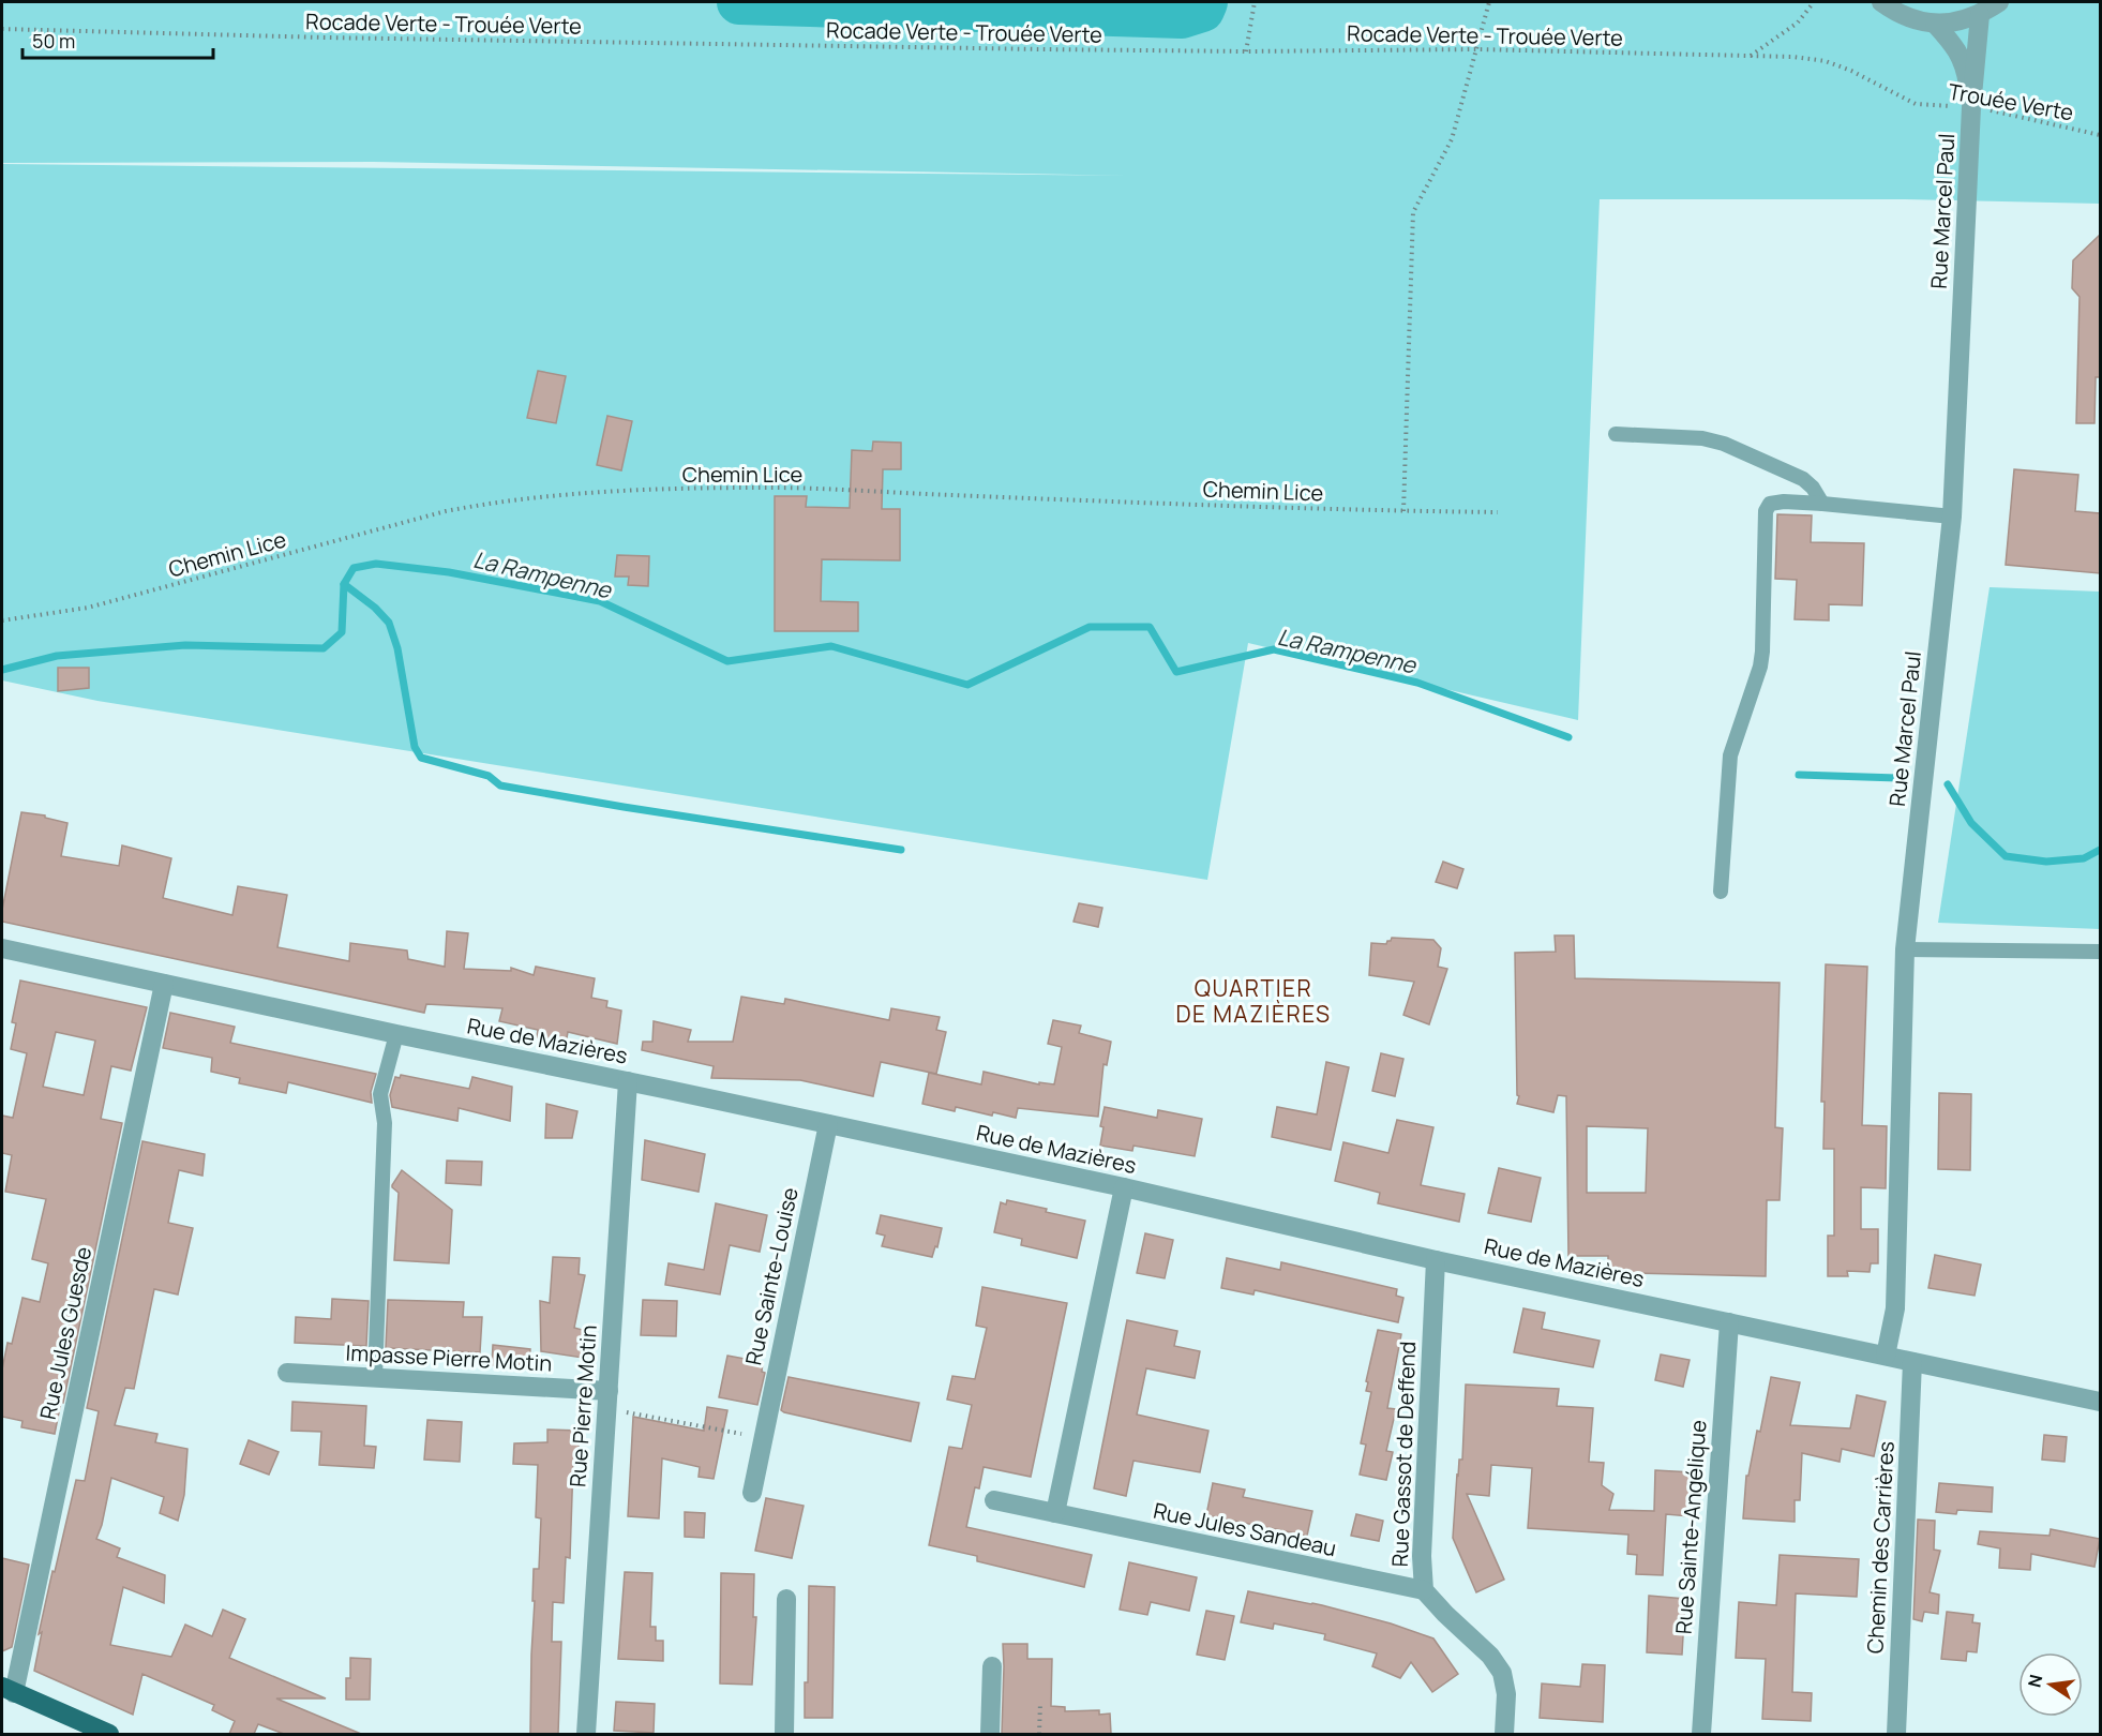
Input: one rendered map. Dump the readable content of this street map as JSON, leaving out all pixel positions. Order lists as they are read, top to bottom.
{
  "streets": {
    "street": [
      "Rue Marcel Paul",
      "Rue de Mazières",
      "Rue Sainte-Louise",
      "Rue Jules Guesde",
      "Impasse Pierre Motin",
      "Rue Pierre Motin",
      "Rue Gassot de Deffend",
      "Rue Sainte-Angélique",
      "Rue Jules Sandeau",
      "Chemin des Carrières"
    ],
    "path": ["Rocade Verte - Trouée Verte", "Trouée Verte", "Chemin Lice"]
  },
  "crossings": [
    ["Rocade Verte - Trouée Verte", "Trouée Verte"],
    ["Trouée Verte", "Rue Marcel Paul"],
    ["Rue Marcel Paul", "Rue de Mazières"],
    ["Rue de Mazières", "Rue Sainte-Louise"],
    ["Rue de Mazières", "Rue Jules Guesde"],
    ["Rue de Mazières", "Rue Pierre Motin"],
    ["Rue de Mazières", "Rue Gassot de Deffend"],
    ["Rue de Mazières", "Rue Sainte-Angélique"],
    ["Rue de Mazières", "Chemin des Carrières"],
    ["Impasse Pierre Motin", "Rue Pierre Motin"],
    ["Rue Gassot de Deffend", "Rue Jules Sandeau"]
  ],
  "districts": ["QUARTIER DE MAZIÈRES"],
  "water": ["La Rampenne"],
  "scale_bar": "50 m",
  "north": "left"
}
